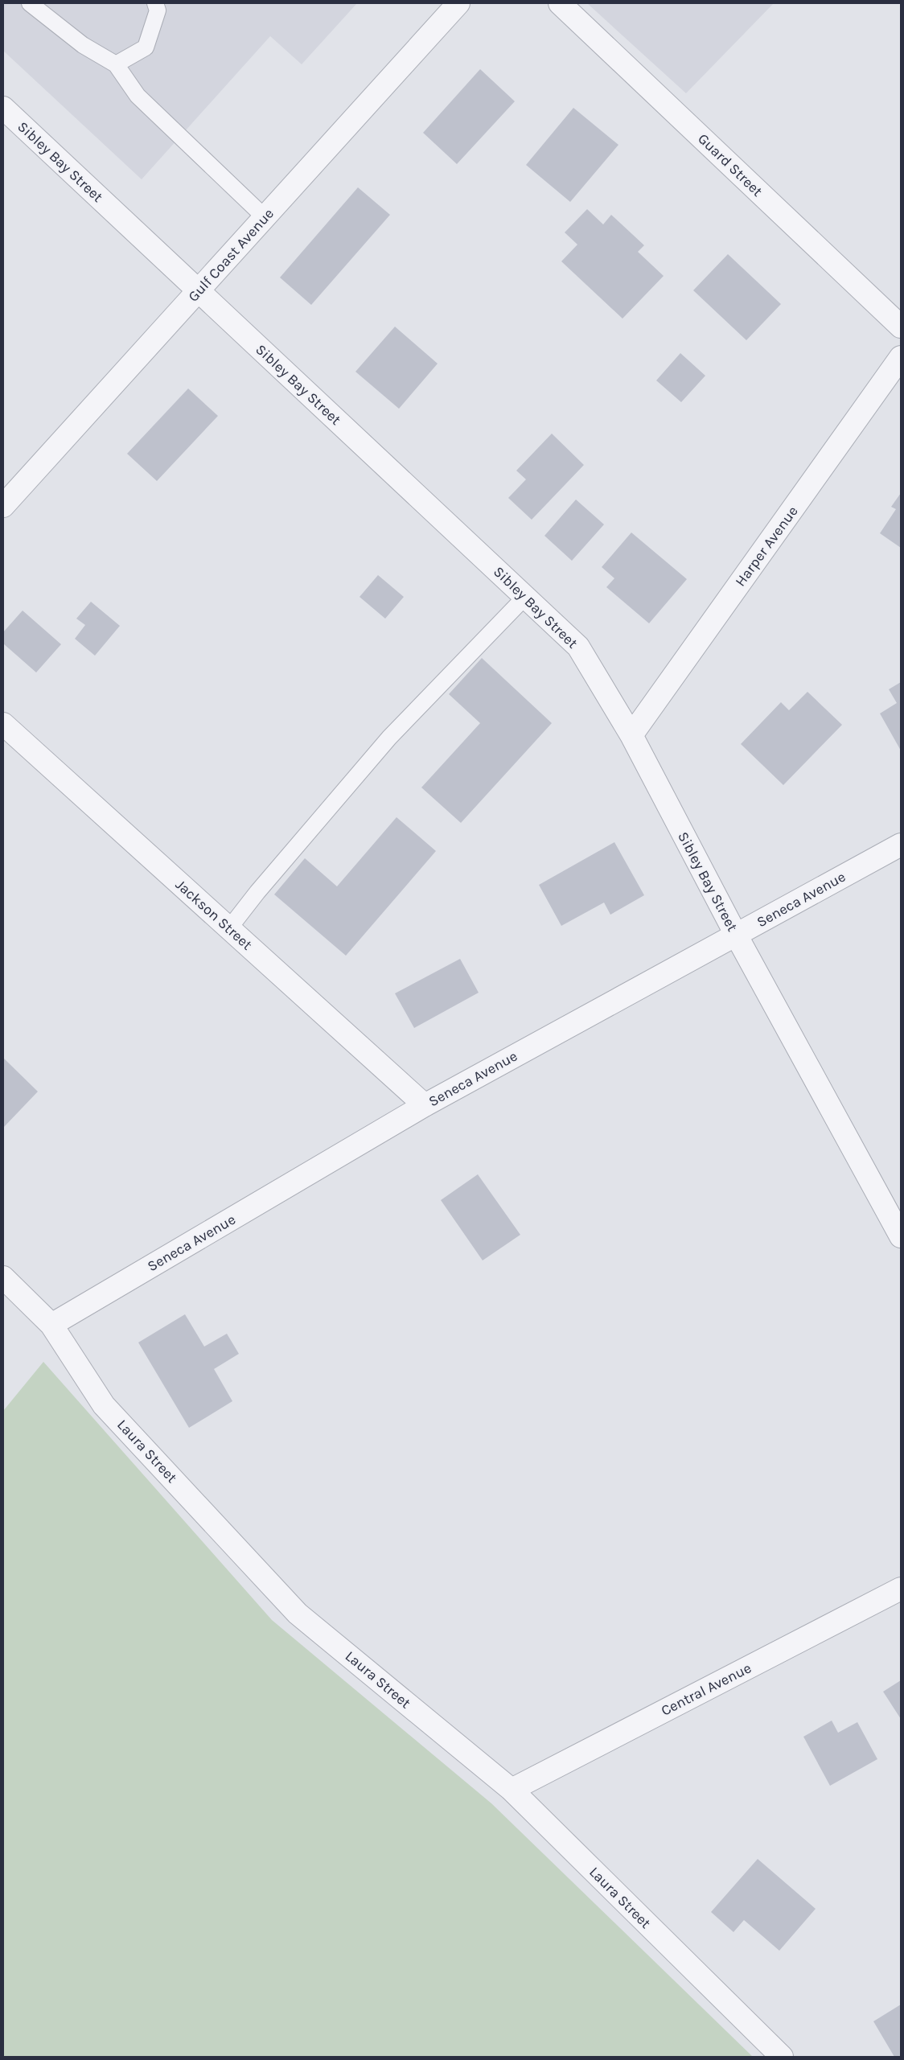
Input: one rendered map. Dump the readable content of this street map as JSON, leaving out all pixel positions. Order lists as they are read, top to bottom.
{
  "streets": {
    "street": [
      "Sibley Bay Street",
      "Guard Street",
      "Gulf Coast Avenue",
      "Harper Avenue",
      "Seneca Avenue",
      "Jackson Street",
      "Laura Street",
      "Central Avenue"
    ]
  },
  "crossings": [
    ["Sibley Bay Street", "Gulf Coast Avenue"],
    ["Sibley Bay Street", "Harper Avenue"],
    ["Sibley Bay Street", "Seneca Avenue"],
    ["Seneca Avenue", "Jackson Street"],
    ["Seneca Avenue", "Laura Street"],
    ["Laura Street", "Central Avenue"]
  ]
}
